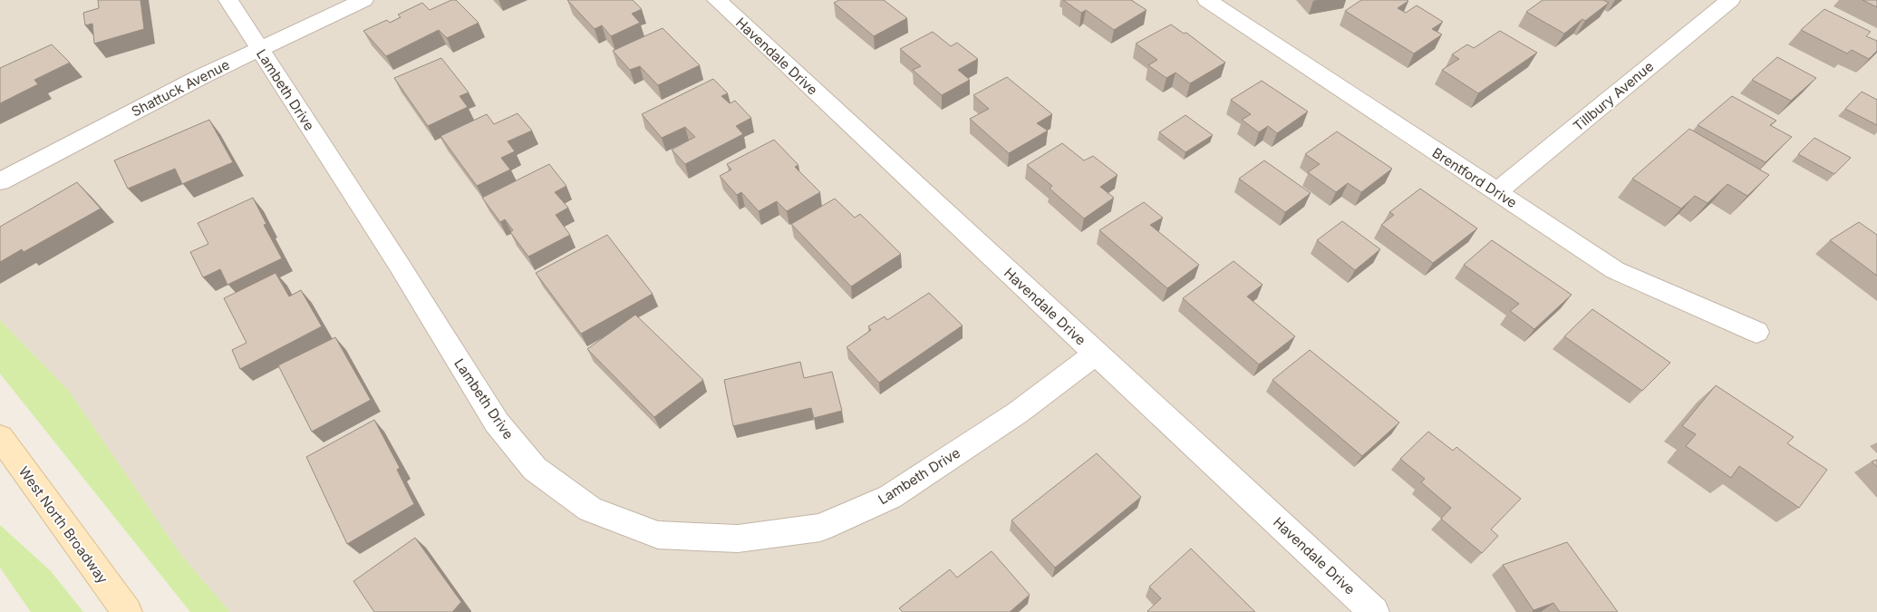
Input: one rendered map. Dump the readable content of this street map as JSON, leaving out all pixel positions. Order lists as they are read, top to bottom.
{
  "streets": {
    "main road": ["West North Broadway"],
    "street": [
      "Havendale Drive",
      "Shattuck Avenue",
      "Lambeth Drive",
      "Tillbury Avenue",
      "Brentford Drive"
    ]
  },
  "crossings": [
    ["Havendale Drive", "Lambeth Drive"],
    ["Shattuck Avenue", "Lambeth Drive"],
    ["Tillbury Avenue", "Brentford Drive"]
  ]
}
